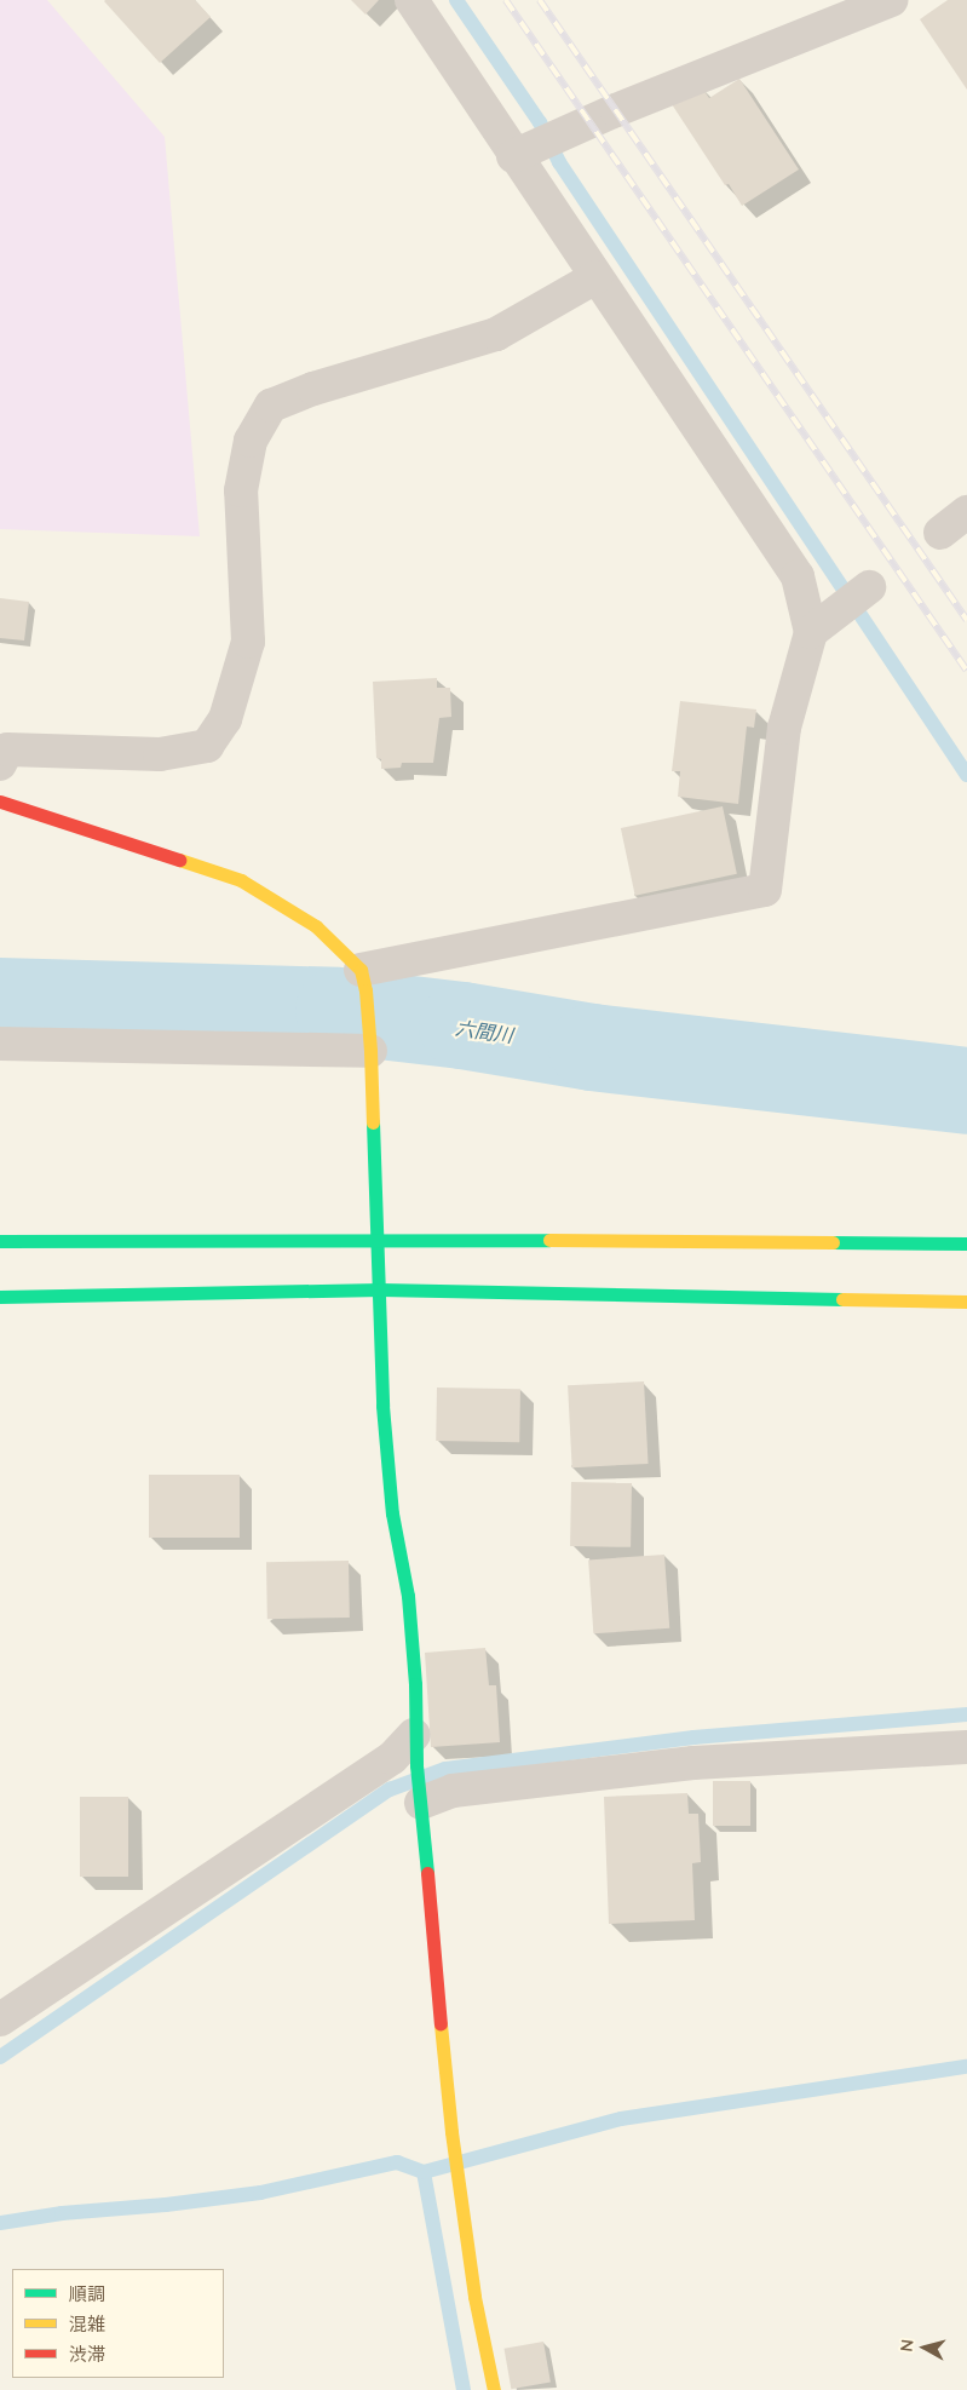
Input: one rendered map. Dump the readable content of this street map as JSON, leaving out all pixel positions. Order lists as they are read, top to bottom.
{
  "water": ["六間川"],
  "legend": ["順調", "混雑", "渋滞"],
  "north": "left"
}
